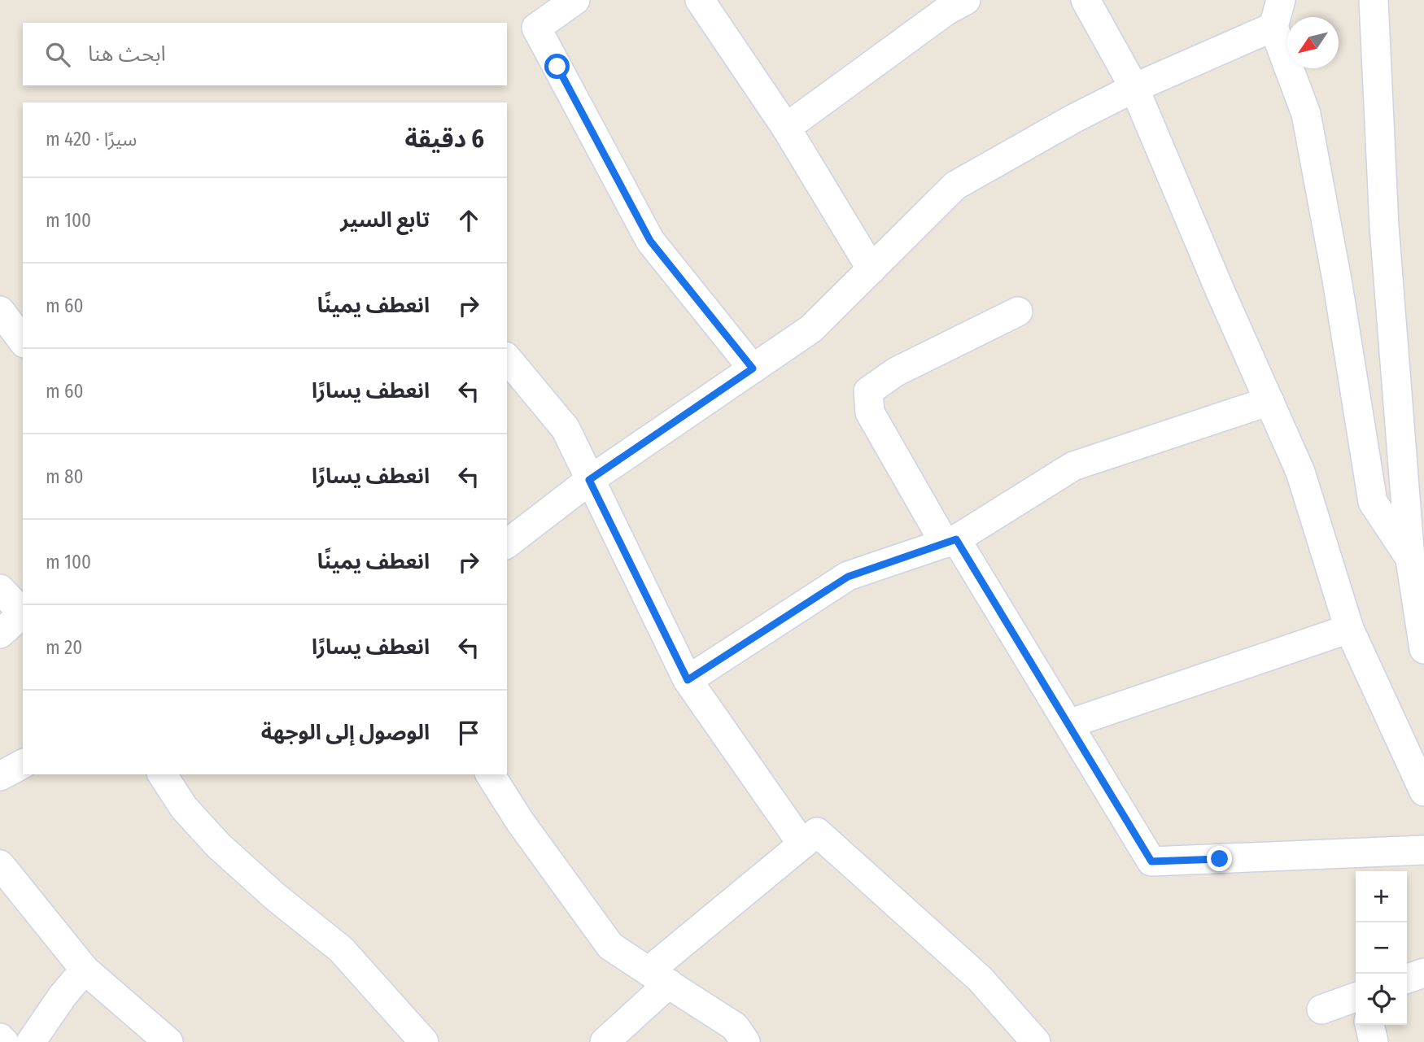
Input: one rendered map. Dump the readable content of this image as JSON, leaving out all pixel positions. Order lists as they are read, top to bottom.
{
  "north": "bottom left",
  "page": {
    "search": "ابحث هنا",
    "heading": ["6 دقيقة", "سيرًا · 420 m"],
    "list": [
      ["تابع السير", "100 m"],
      ["انعطف يمينًا", "60 m"],
      ["انعطف يسارًا", "60 m"],
      ["انعطف يسارًا", "80 m"],
      ["انعطف يمينًا", "100 m"],
      ["انعطف يسارًا", "20 m"],
      "الوصول إلى الوجهة"
    ],
    "map_buttons": ["+", "−"]
  }
}
